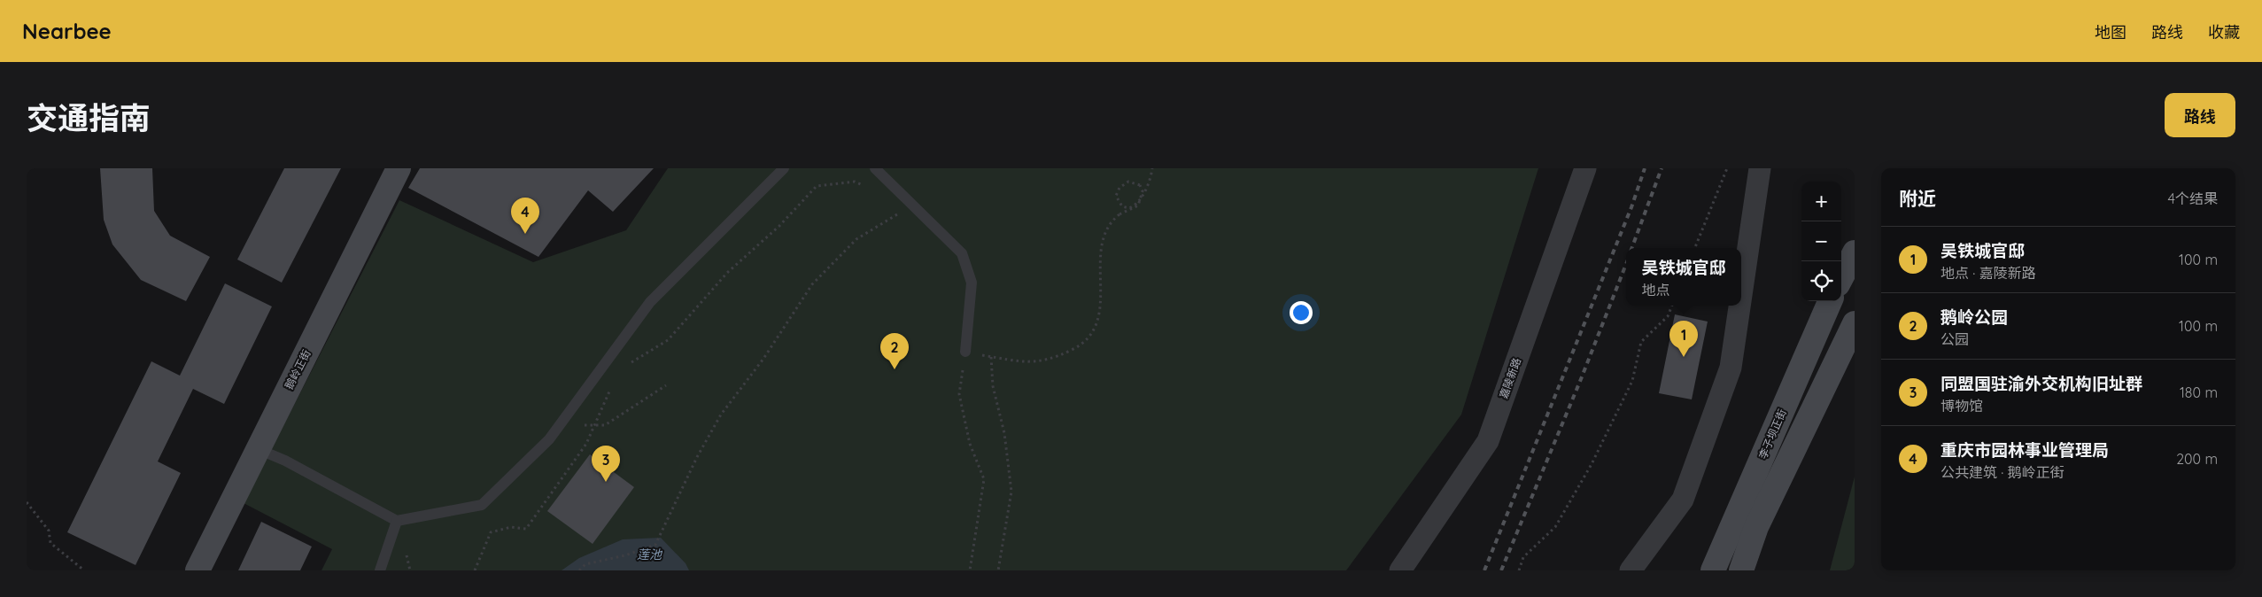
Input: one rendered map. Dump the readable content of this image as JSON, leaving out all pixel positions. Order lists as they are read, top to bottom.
{
  "streets": {
    "main road": ["鹅岭正街", "李子坝正街"],
    "street": ["嘉陵新路"]
  },
  "water": ["莲池"],
  "page": {
    "header": "Nearbee",
    "nav": ["地图", "路线", "收藏"],
    "title": "交通指南",
    "buttons": "路线",
    "heading": ["附近", "4个结果"],
    "map_buttons": ["+", "−"],
    "pins": [
      "4",
      "1",
      "2",
      "3"
    ],
    "list": [
      {
        "mark": "1",
        "name": "吴铁城官邸",
        "note": "地点 · 嘉陵新路",
        "value": "100 m"
      },
      {
        "mark": "2",
        "name": "鹅岭公园",
        "note": "公园",
        "value": "100 m"
      },
      {
        "mark": "3",
        "name": "同盟国驻渝外交机构旧址群",
        "note": "博物馆",
        "value": "180 m"
      },
      {
        "mark": "4",
        "name": "重庆市园林事业管理局",
        "note": "公共建筑 · 鹅岭正街",
        "value": "200 m"
      }
    ],
    "popup": ["吴铁城官邸", "地点"]
  }
}
